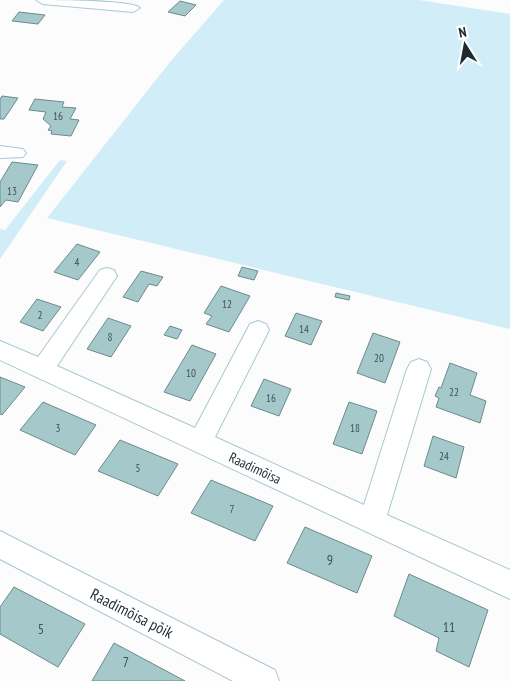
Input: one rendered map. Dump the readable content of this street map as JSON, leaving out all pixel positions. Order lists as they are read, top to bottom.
{
  "streets": {
    "street": ["Raadimõisa", "Raadimõisa põik"]
  },
  "house_numbers": [
    "16",
    "13",
    "4",
    "12",
    "2",
    "14",
    "8",
    "20",
    "10",
    "22",
    "16",
    "3",
    "18",
    "24",
    "5",
    "7",
    "9",
    "11",
    "5",
    "7"
  ],
  "north": "top"
}
